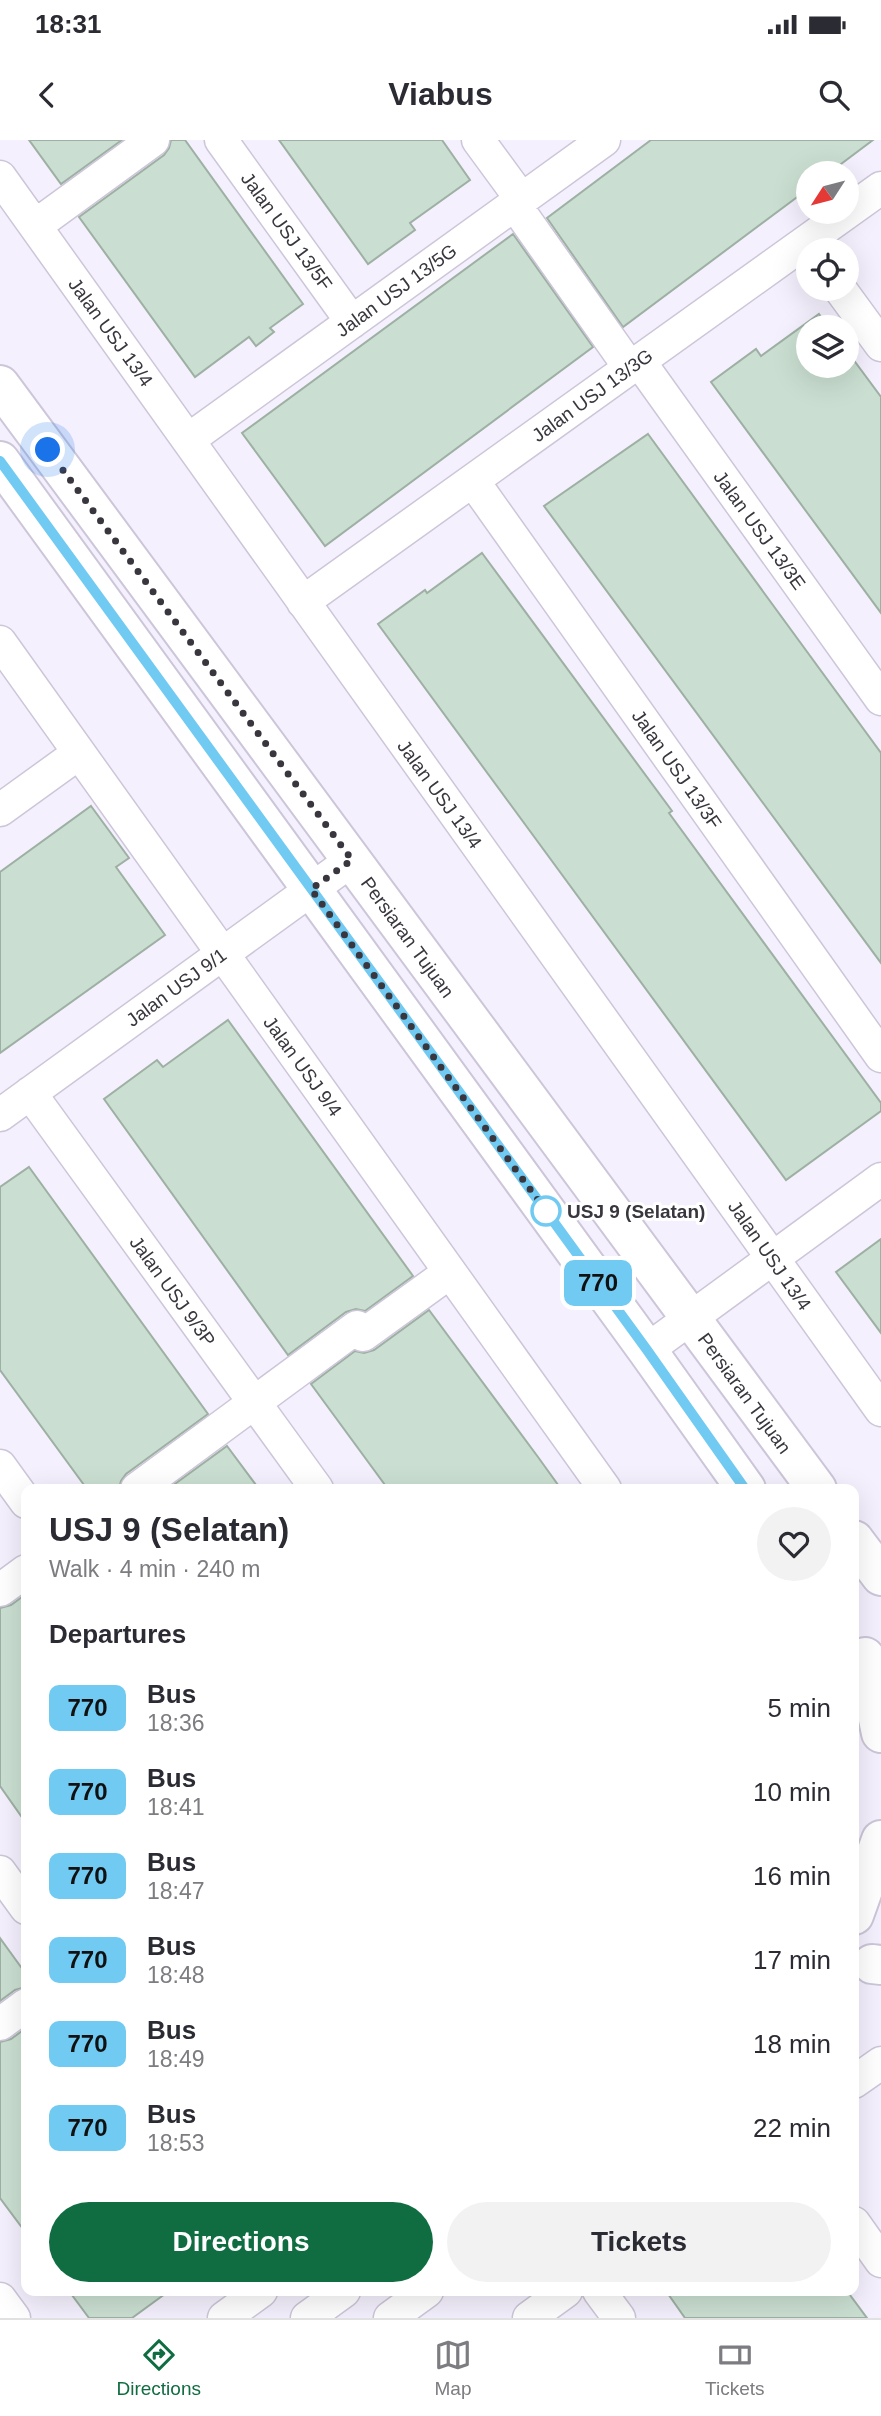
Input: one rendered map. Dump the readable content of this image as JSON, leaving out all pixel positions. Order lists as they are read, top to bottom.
{
  "streets": {
    "main road": ["Persiaran Tujuan"],
    "street": [
      "Jalan USJ 13/5F",
      "Jalan USJ 13/5G",
      "Jalan USJ 13/4",
      "Jalan USJ 13/3G",
      "Jalan USJ 13/3E",
      "Jalan USJ 13/3F",
      "Jalan USJ 9/1",
      "Jalan USJ 9/4",
      "Jalan USJ 9/3P"
    ]
  },
  "crossings": [
    ["Jalan USJ 13/5F", "Jalan USJ 13/5G"],
    ["Jalan USJ 13/5G", "Jalan USJ 13/4"],
    ["Jalan USJ 13/5G", "Jalan USJ 13/3E"],
    ["Jalan USJ 13/4", "Jalan USJ 13/3G"],
    ["Jalan USJ 13/3G", "Jalan USJ 13/3E"],
    ["Jalan USJ 13/3G", "Jalan USJ 13/3F"],
    ["Persiaran Tujuan", "Jalan USJ 9/1"],
    ["Jalan USJ 9/1", "Jalan USJ 9/4"],
    ["Jalan USJ 9/1", "Jalan USJ 9/3P"]
  ],
  "places": ["USJ 9 (Selatan)"],
  "lines": ["bus line 770"],
  "north": "bottom left",
  "page": {
    "status": "18:31",
    "header": "Viabus",
    "on_map": "770",
    "heading": [
      ["USJ 9 (Selatan)", "Walk · 4 min · 240 m"],
      "Departures"
    ],
    "list": [
      {
        "mark": "770",
        "name": "Bus",
        "note": "18:36",
        "value": "5 min"
      },
      {
        "mark": "770",
        "name": "Bus",
        "note": "18:41",
        "value": "10 min"
      },
      {
        "mark": "770",
        "name": "Bus",
        "note": "18:47",
        "value": "16 min"
      },
      {
        "mark": "770",
        "name": "Bus",
        "note": "18:48",
        "value": "17 min"
      },
      {
        "mark": "770",
        "name": "Bus",
        "note": "18:49",
        "value": "18 min"
      },
      {
        "mark": "770",
        "name": "Bus",
        "note": "18:53",
        "value": "22 min"
      }
    ],
    "buttons": ["Directions", "Tickets"],
    "tabs": ["Directions", "Map", "Tickets"]
  }
}
